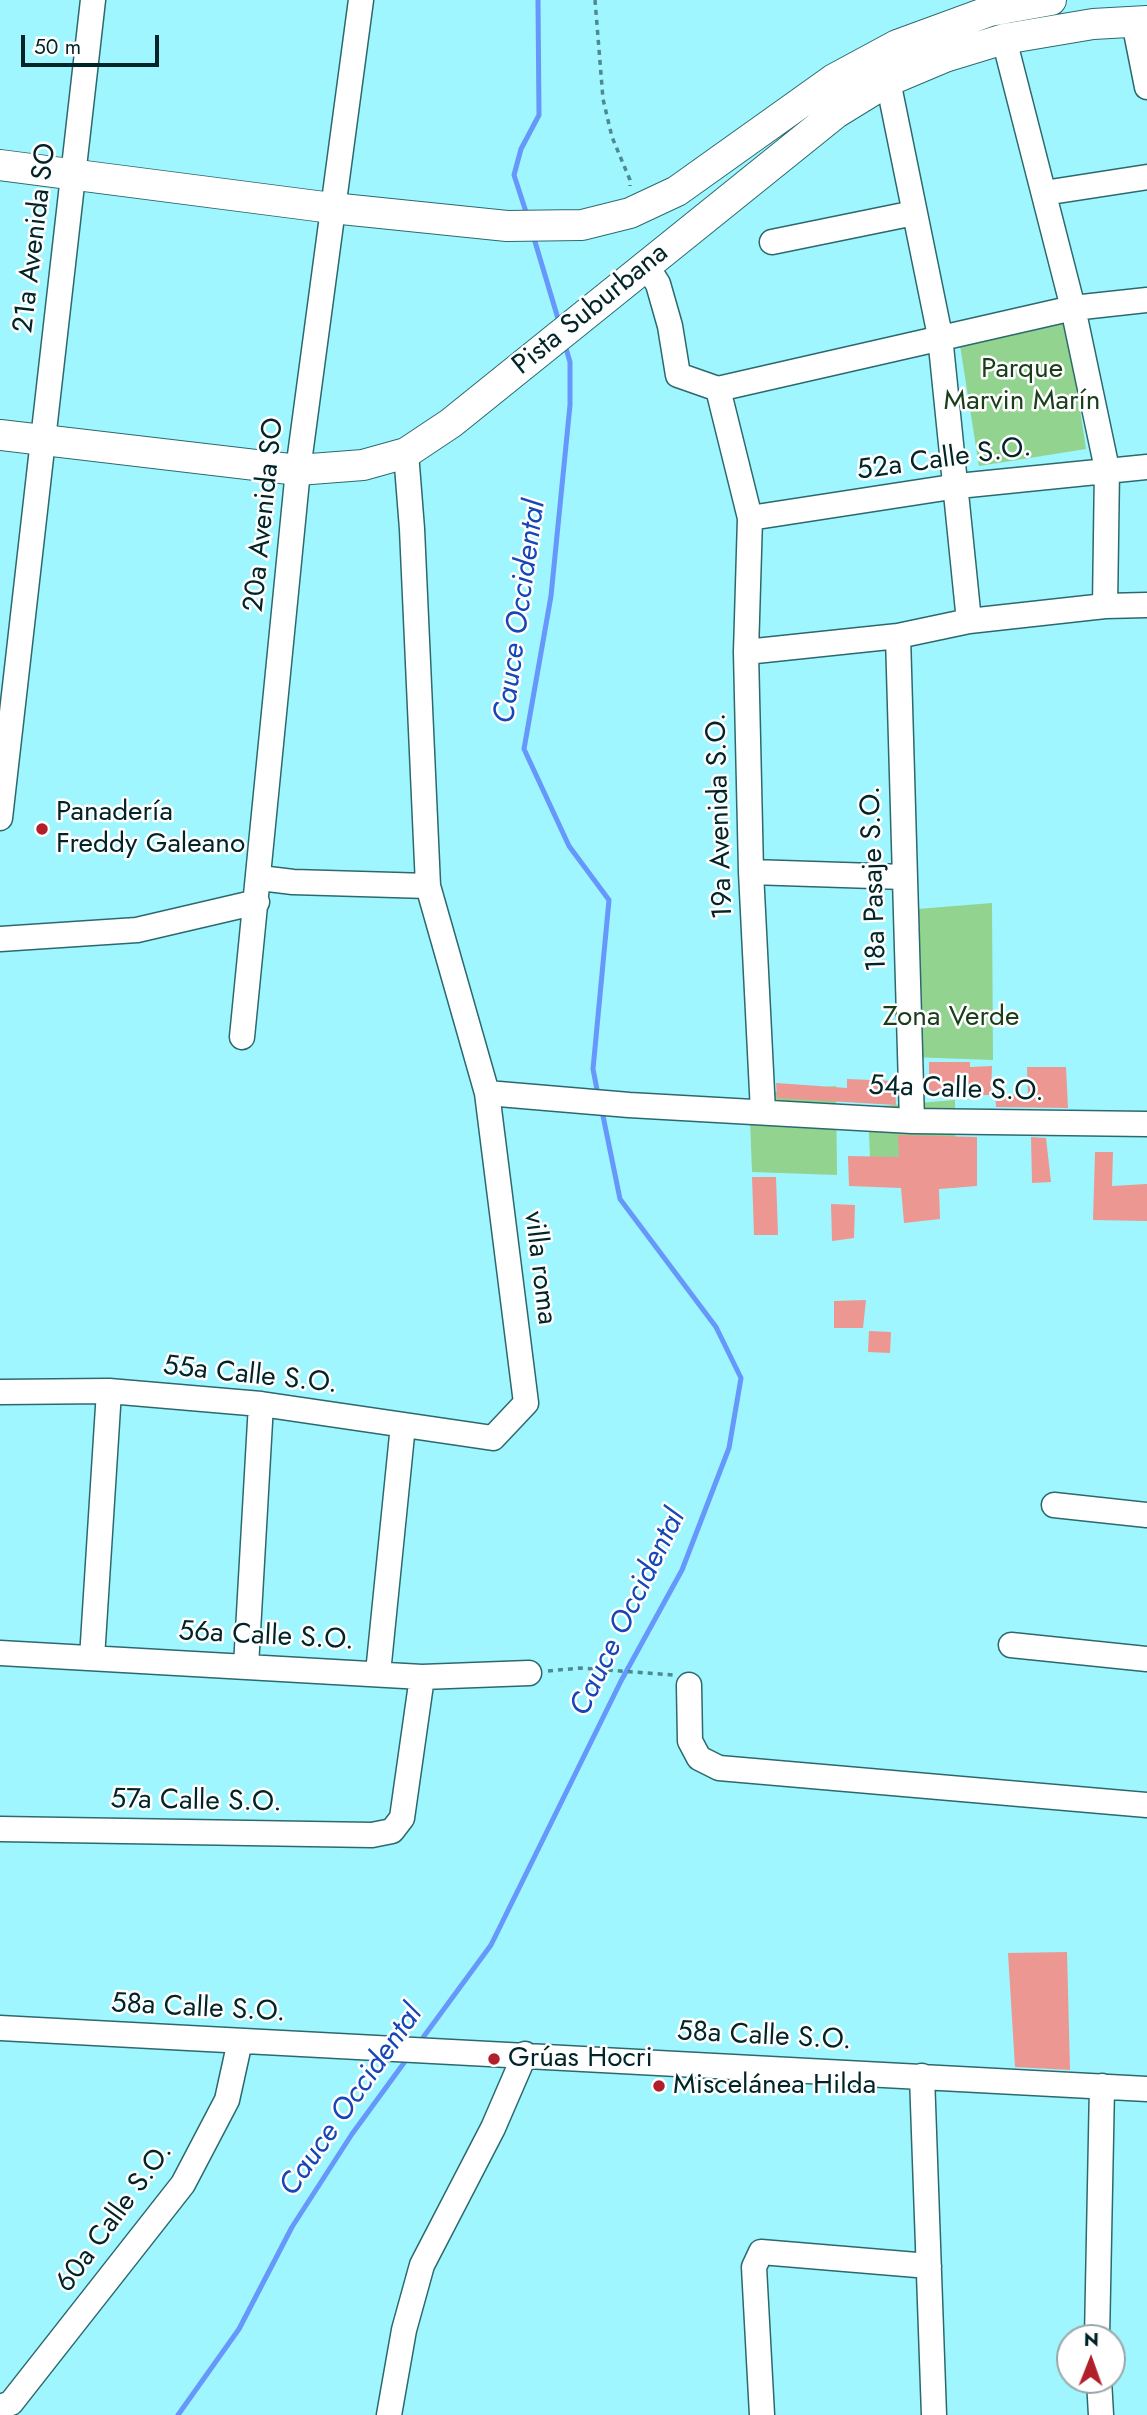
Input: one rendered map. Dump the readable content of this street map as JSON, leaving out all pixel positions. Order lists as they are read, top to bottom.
{
  "streets": {
    "main road": ["Pista Suburbana"],
    "street": [
      "21a Avenida SO",
      "52a Calle S.O.",
      "20a Avenida SO",
      "19a Avenida S.O.",
      "18a Pasaje S.O.",
      "54a Calle S.O.",
      "villa roma",
      "55a Calle S.O.",
      "56a Calle S.O.",
      "57a Calle S.O.",
      "58a Calle S.O.",
      "60a Calle S.O."
    ]
  },
  "crossings": [
    ["21a Avenida SO", "Pista Suburbana"],
    ["Pista Suburbana", "20a Avenida SO"],
    ["Pista Suburbana", "villa roma"],
    ["52a Calle S.O.", "19a Avenida S.O."],
    ["19a Avenida S.O.", "54a Calle S.O."],
    ["18a Pasaje S.O.", "54a Calle S.O."],
    ["villa roma", "55a Calle S.O."],
    ["56a Calle S.O.", "57a Calle S.O."],
    ["58a Calle S.O.", "60a Calle S.O."]
  ],
  "water": ["Cauce Occidental"],
  "parks": ["Parque Marvin Marín", "Zona Verde"],
  "places": ["Panadería Freddy Galeano", "Grúas Hocri", "Miscelánea Hilda"],
  "scale_bar": "50 m",
  "north": "top"
}
